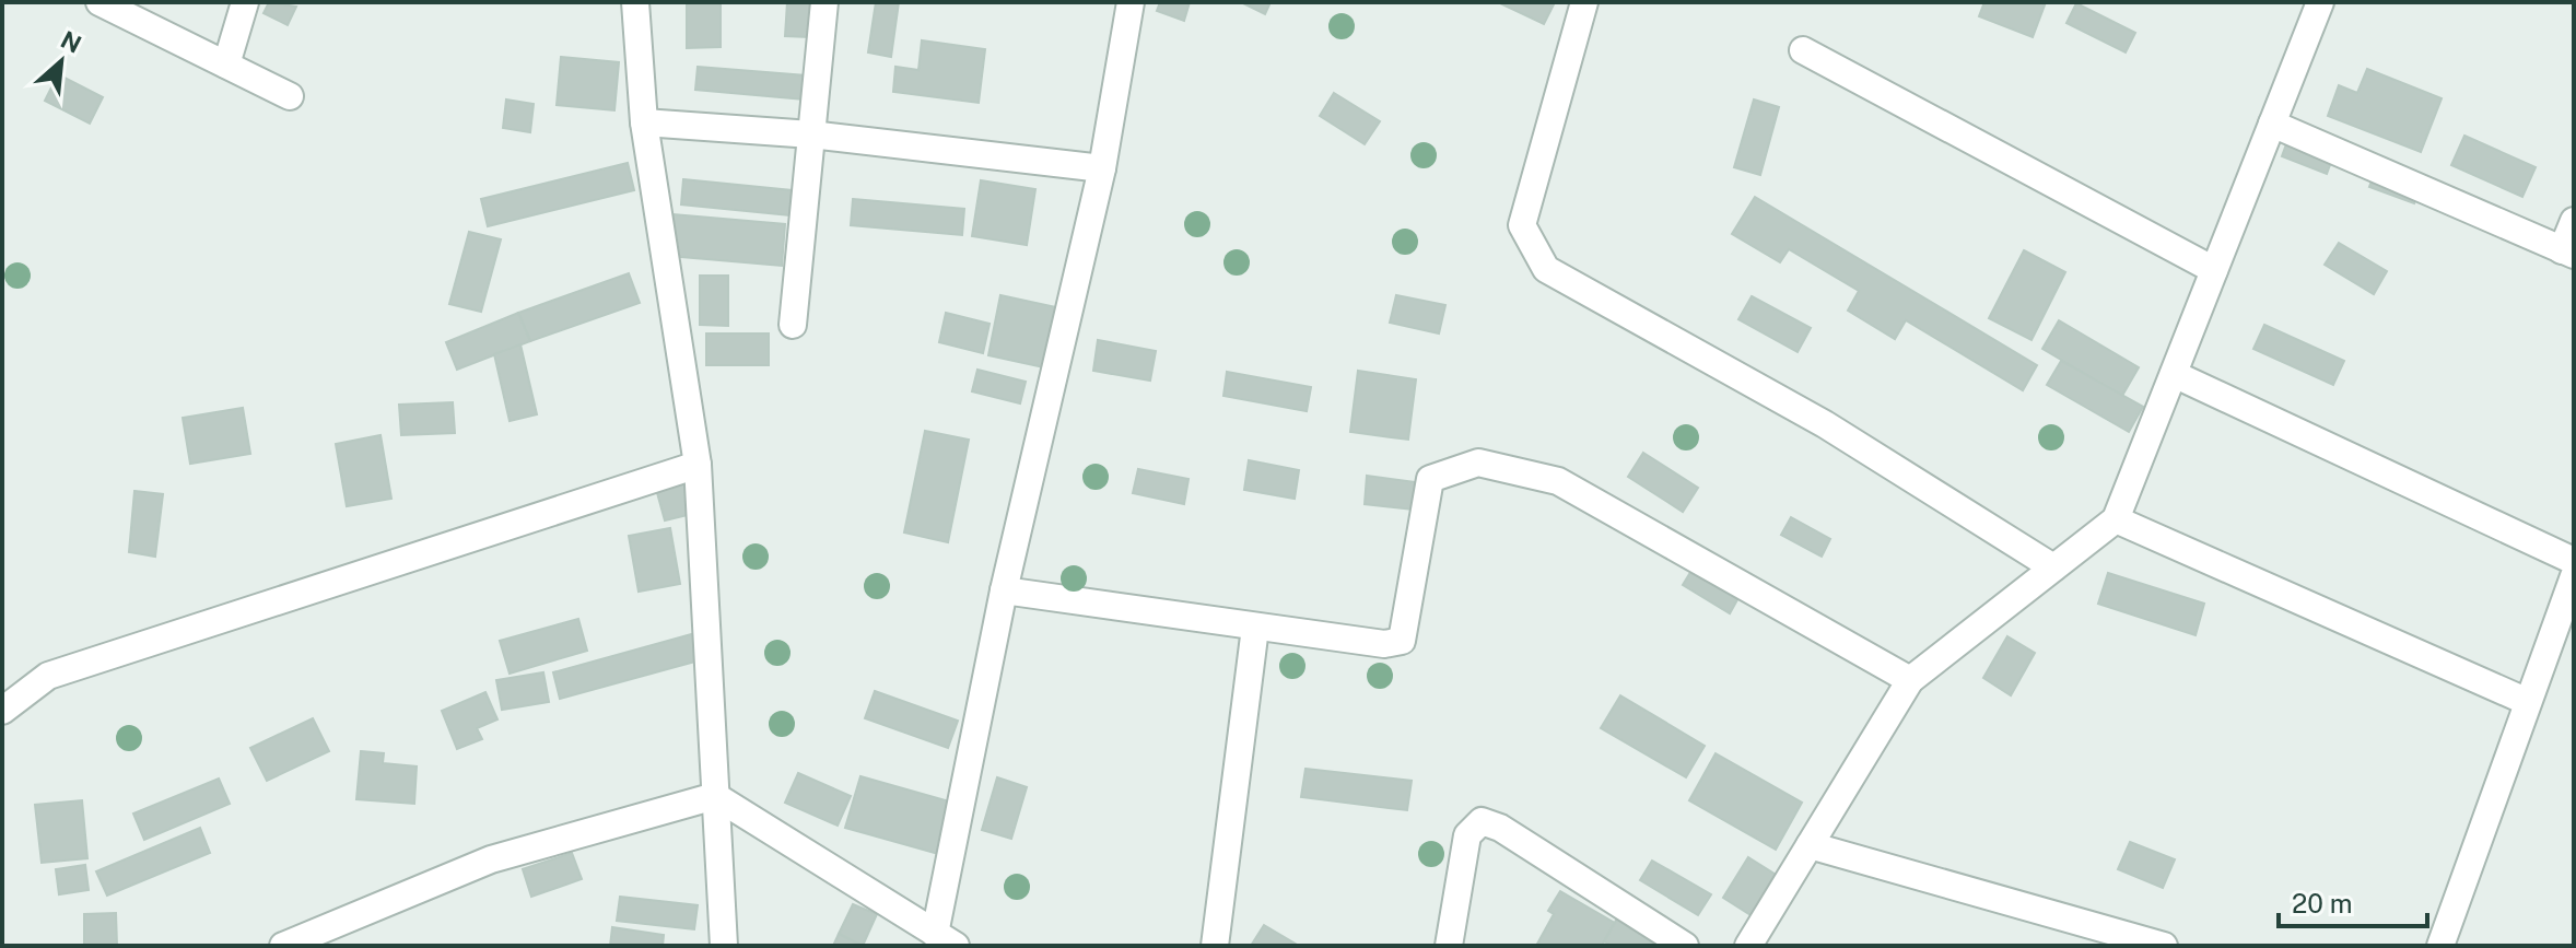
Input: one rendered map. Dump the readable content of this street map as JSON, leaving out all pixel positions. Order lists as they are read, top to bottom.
{
  "scale_bar": "20 m",
  "north": "top right"
}
